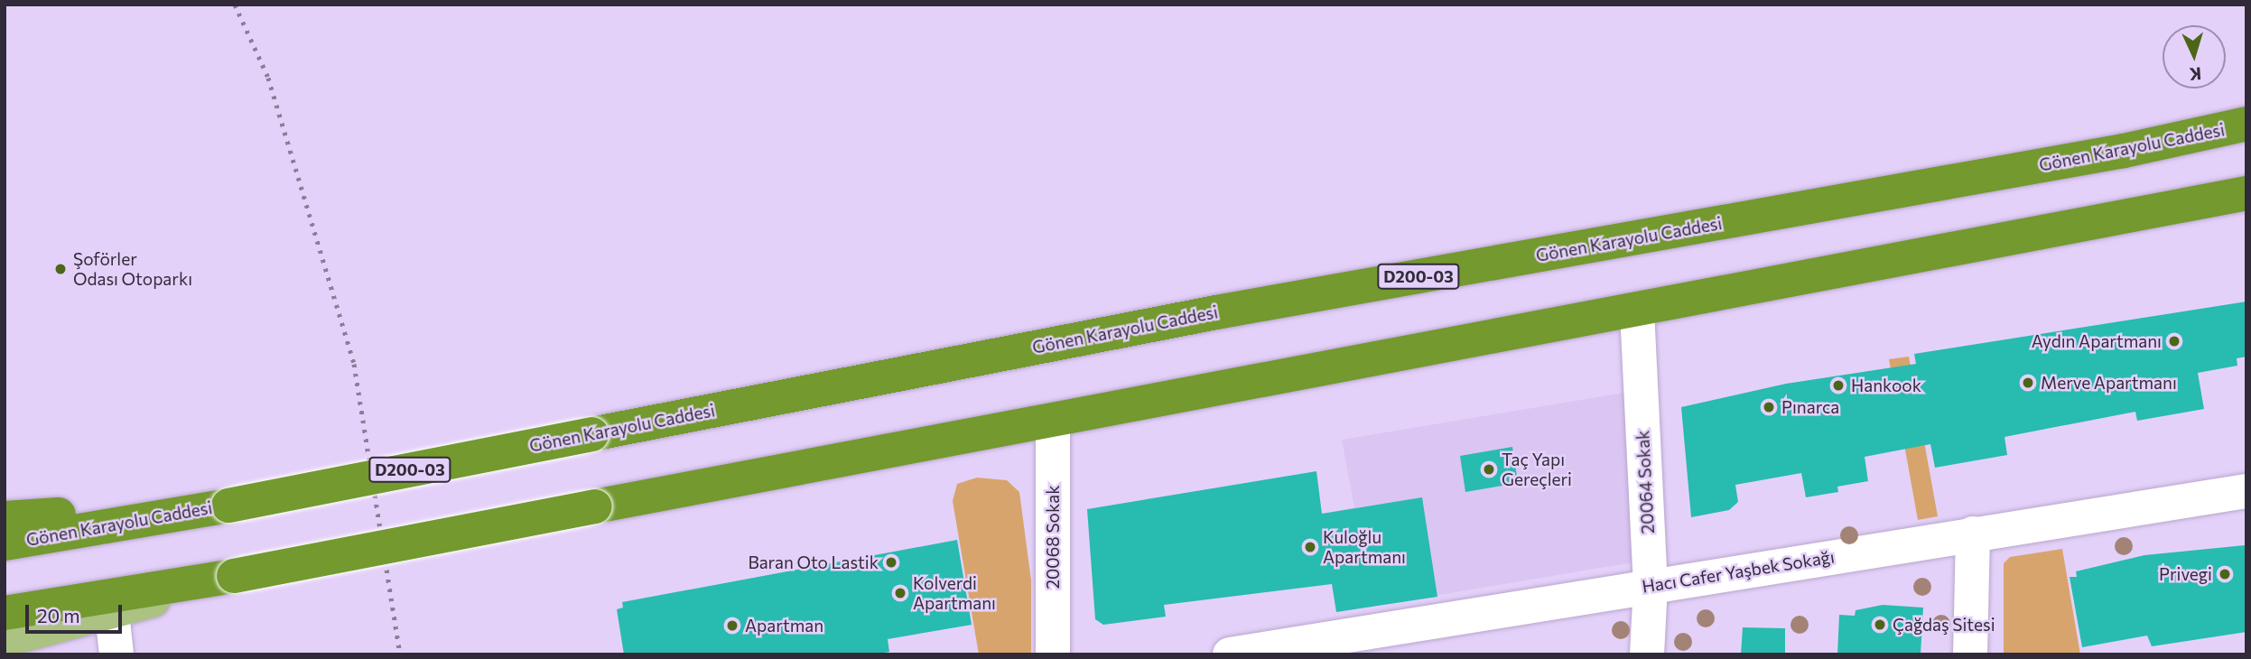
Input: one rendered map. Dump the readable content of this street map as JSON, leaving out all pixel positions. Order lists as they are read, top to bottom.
{
  "streets": {
    "highway": ["Gönen Karayolu Caddesi", "D200-03"],
    "street": ["20064 Sokak", "20068 Sokak", "Hacı Cafer Yaşbek Sokağı"]
  },
  "crossings": [
    ["Gönen Karayolu Caddesi", "D200-03"],
    ["20064 Sokak", "Hacı Cafer Yaşbek Sokağı"]
  ],
  "places": [
    "Şoförler Odası Otoparkı",
    "Aydın Apartmanı",
    "Merve Apartmanı",
    "Hankook",
    "Pınarca",
    "Taç Yapı Gereçleri",
    "Kuloğlu Apartmanı",
    "Baran Oto Lastik",
    "Privegi",
    "Kolverdi Apartmanı",
    "Çağdaş Sitesi",
    "Apartman"
  ],
  "scale_bar": "20 m",
  "north": "bottom"
}
